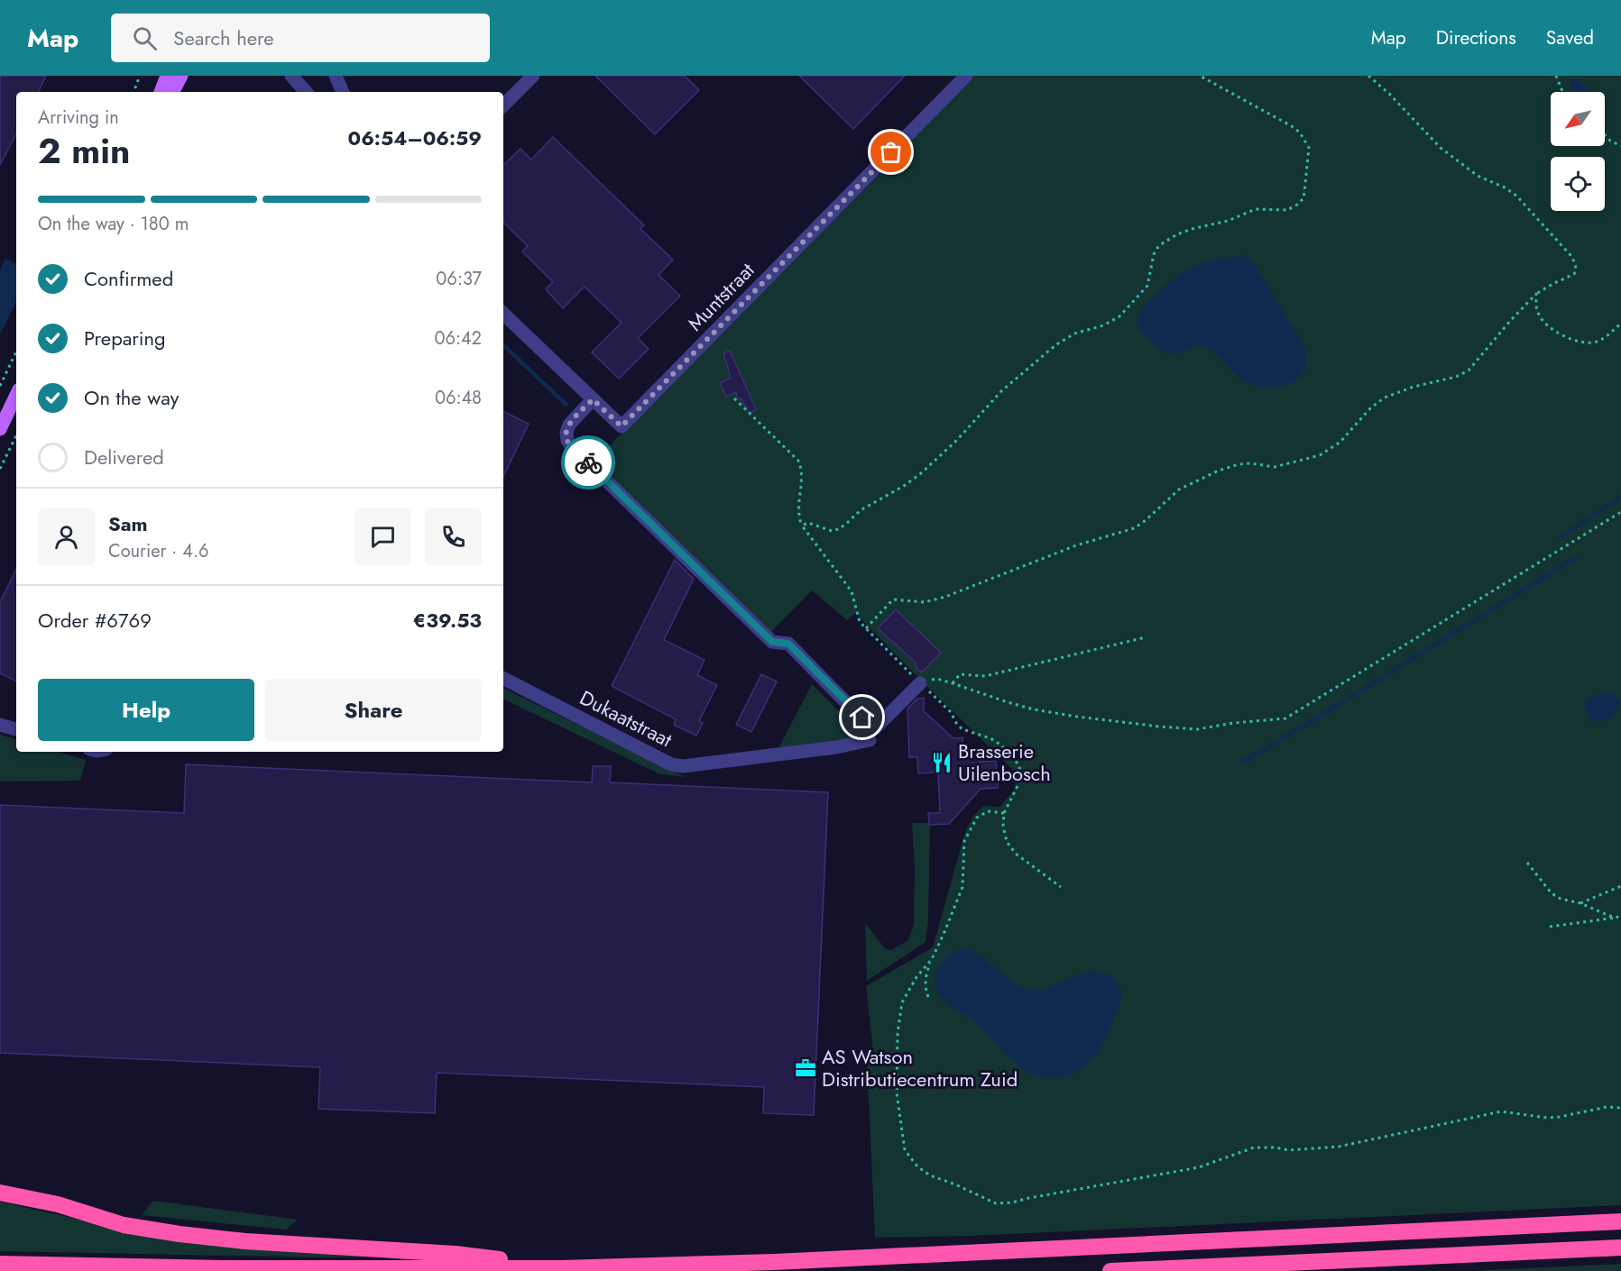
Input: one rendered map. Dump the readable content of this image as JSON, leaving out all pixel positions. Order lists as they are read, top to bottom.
{
  "streets": {
    "street": ["Muntstraat", "Dukaatstraat"]
  },
  "places": {
    "restaurant": ["Brasserie Uilenbosch"],
    "office": ["AS Watson Distributiecentrum Zuid"]
  },
  "north": "bottom left",
  "page": {
    "header": "Map",
    "search": "Search here",
    "nav": ["Map", "Directions", "Saved"],
    "heading": ["2 min", "Arriving in", "06:54–06:59"],
    "panel": [
      "Sam",
      "Courier · 4.6",
      "Order #6769",
      "€39.53"
    ],
    "bar": "On the way · 180 m",
    "list": [
      ["Confirmed", "06:37"],
      ["Preparing", "06:42"],
      ["On the way", "06:48"],
      "Delivered"
    ],
    "buttons": ["Help", "Share"]
  }
}
